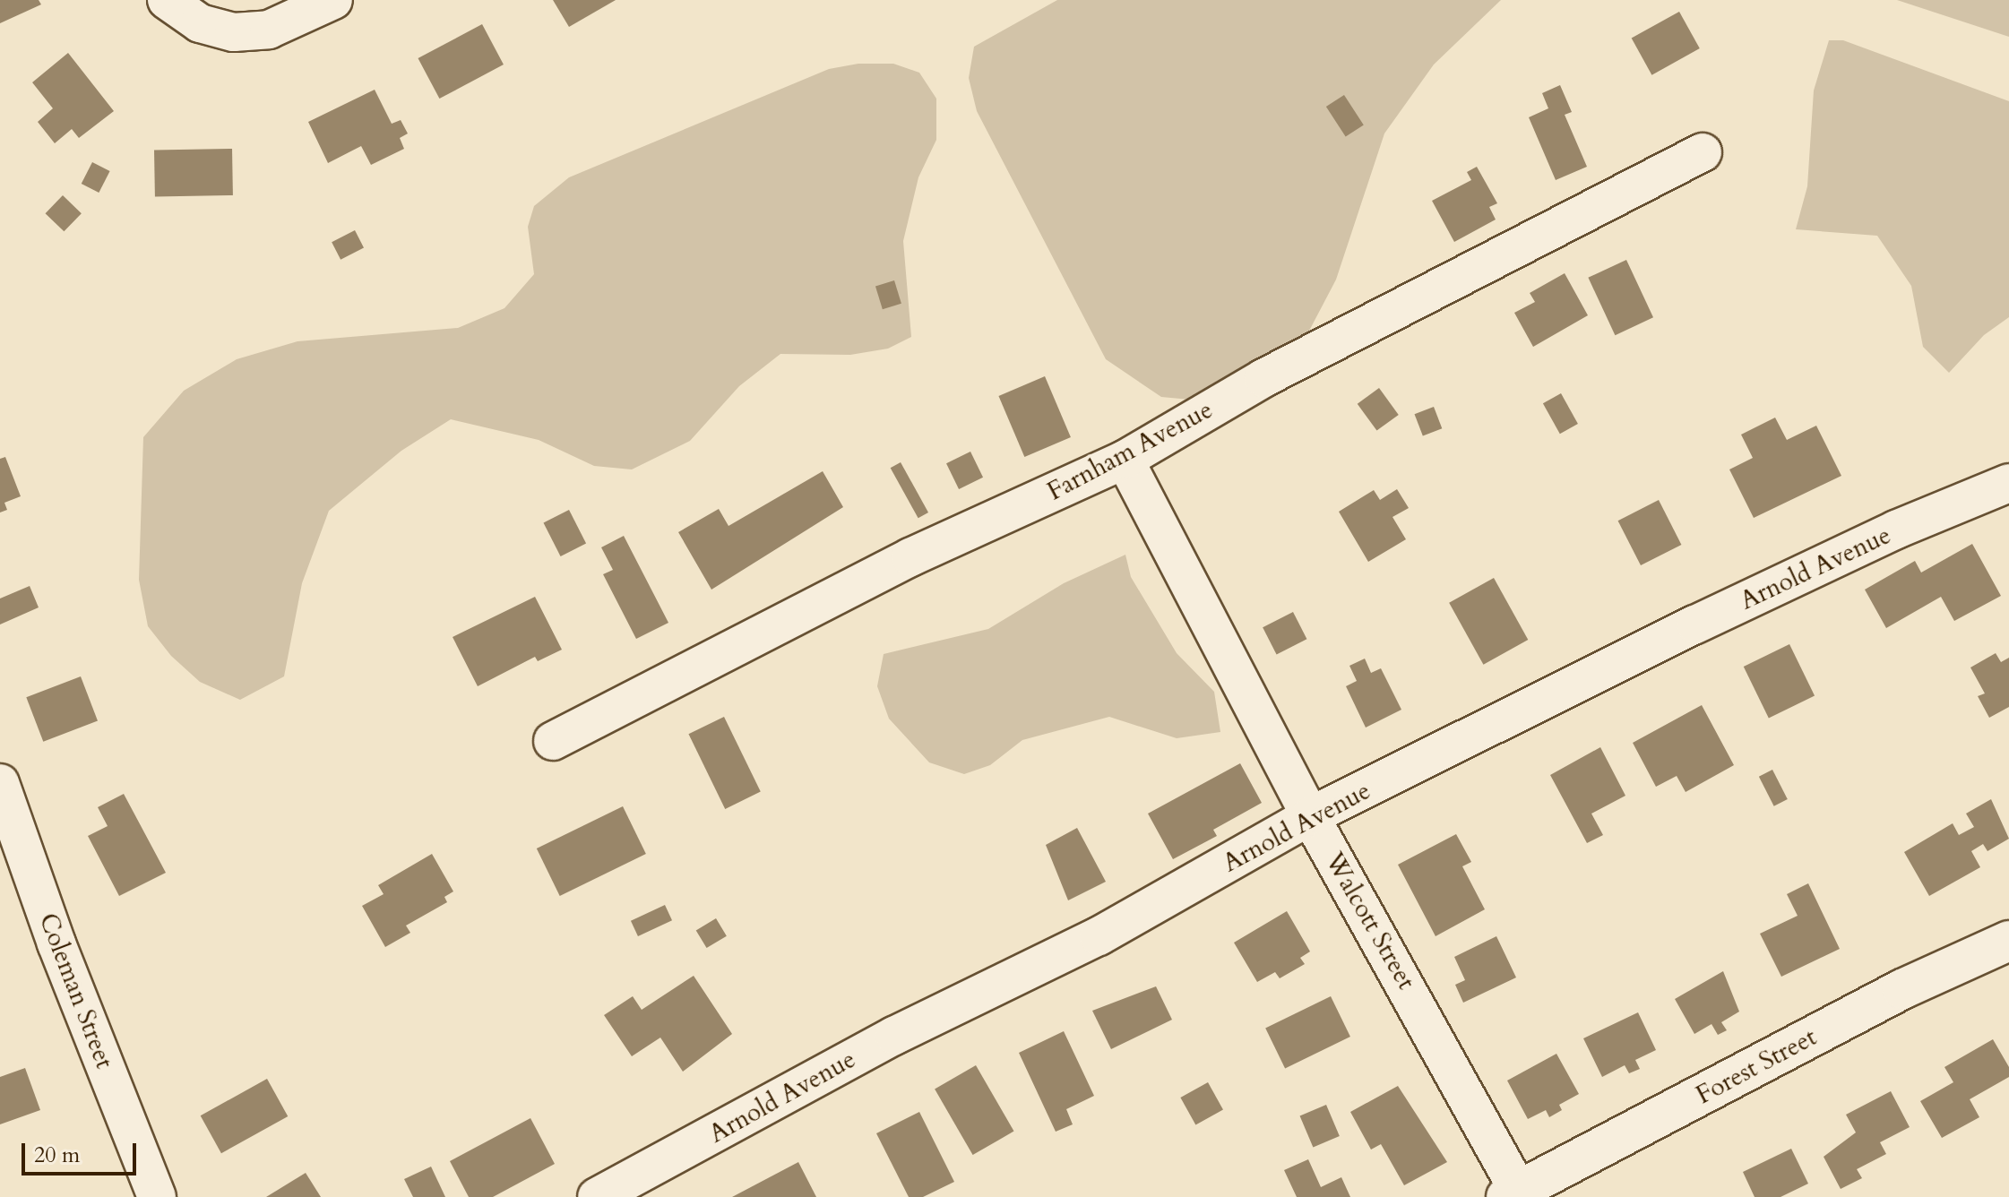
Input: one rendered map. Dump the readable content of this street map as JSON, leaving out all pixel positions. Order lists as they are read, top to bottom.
{
  "streets": {
    "street": [
      "Farnham Avenue",
      "Arnold Avenue",
      "Walcott Street",
      "Coleman Street",
      "Forest Street"
    ]
  },
  "crossings": [
    ["Farnham Avenue", "Walcott Street"],
    ["Arnold Avenue", "Walcott Street"],
    ["Walcott Street", "Forest Street"]
  ],
  "scale_bar": "20 m"
}
